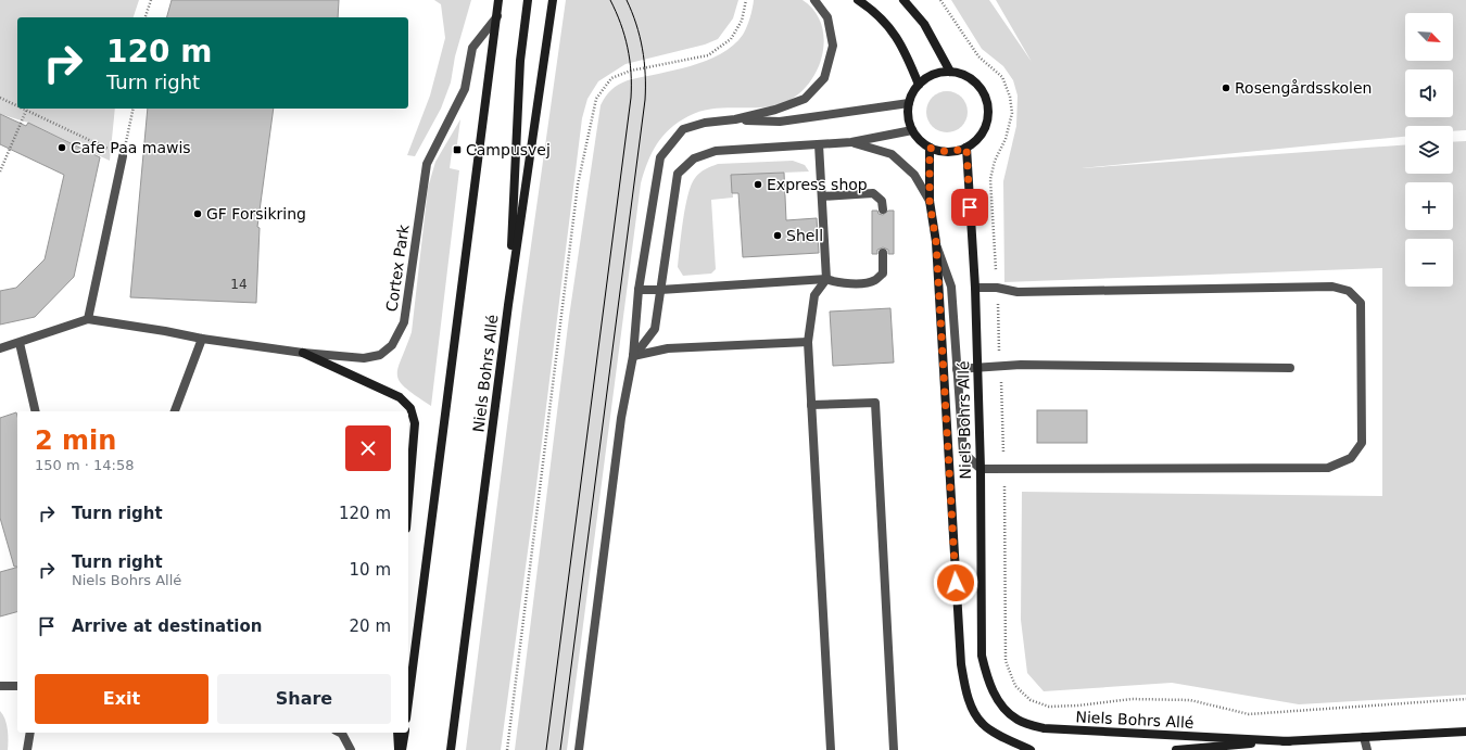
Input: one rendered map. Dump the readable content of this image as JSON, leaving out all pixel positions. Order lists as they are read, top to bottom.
{
  "streets": {
    "street": ["Cortex Park", "Niels Bohrs Allé"]
  },
  "places": {
    "other": [
      "Rosengårdsskolen",
      "Cafe Paa mawis",
      "Express shop",
      "GF Forsikring",
      "Shell"
    ],
    "transit": ["Campusvej"]
  },
  "house_numbers": ["14"],
  "north": "bottom right",
  "page": {
    "map_buttons": ["+", "−"],
    "turn": ["120 m", "Turn right"],
    "heading": ["2 min", "150 m · 14:58"],
    "list": [
      {
        "name": "Turn right",
        "value": "120 m"
      },
      {
        "name": "Turn right",
        "note": "Niels Bohrs Allé",
        "value": "10 m"
      },
      {
        "name": "Arrive at destination",
        "value": "20 m"
      }
    ],
    "buttons": ["Exit", "Share"]
  }
}
